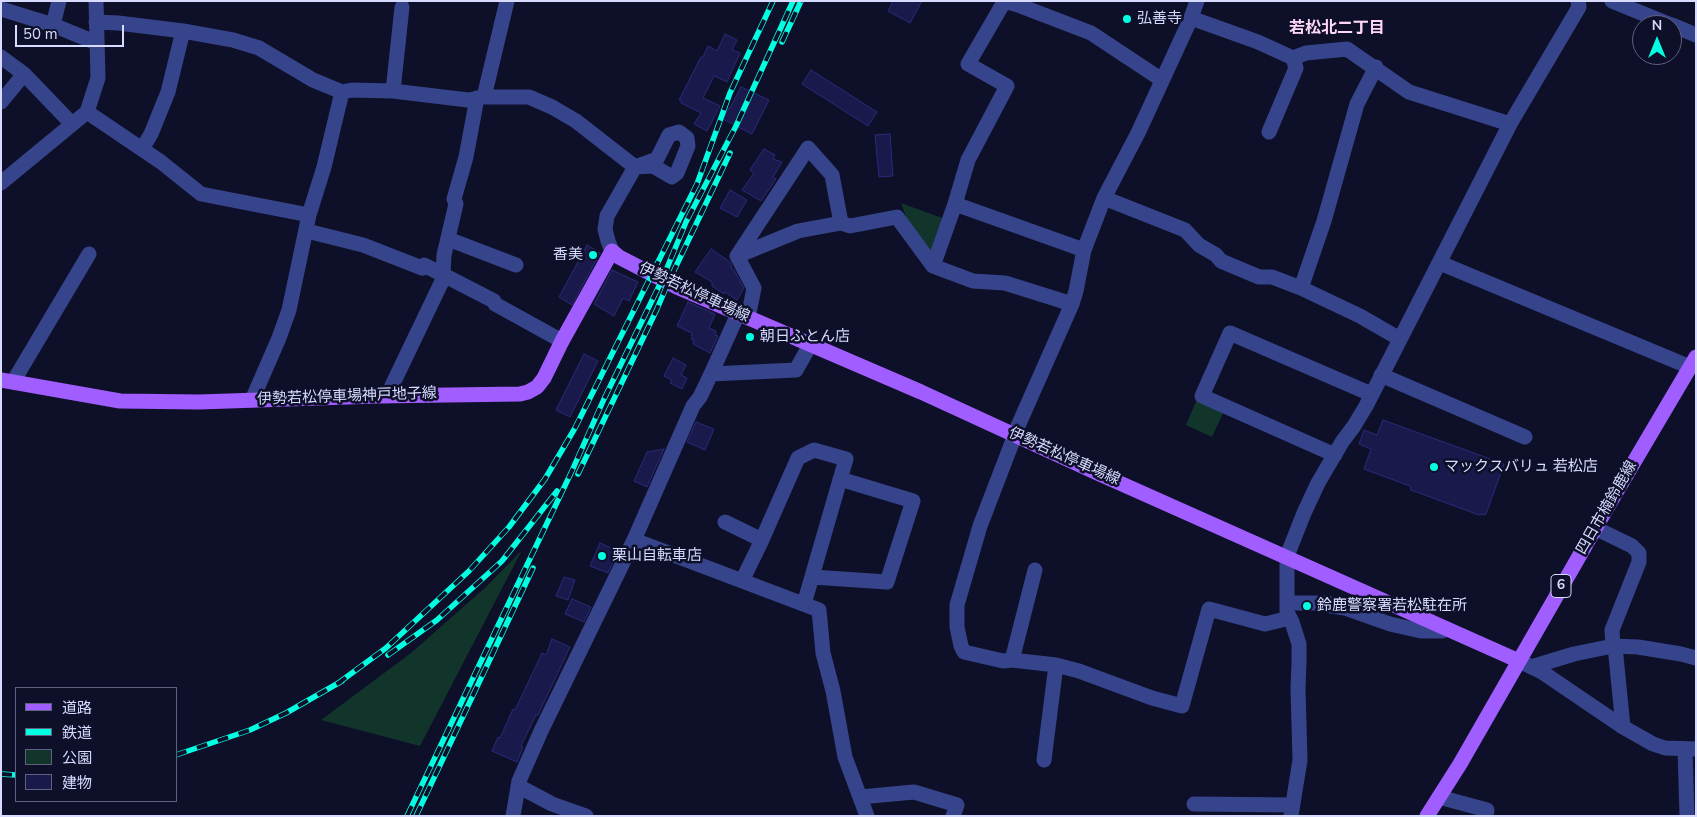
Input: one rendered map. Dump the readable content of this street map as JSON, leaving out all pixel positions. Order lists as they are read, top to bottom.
{
  "streets": {
    "main road": [
      "伊勢若松停車場線",
      "伊勢若松停車場神戸地子線",
      "四日市楠鈴鹿線",
      "6"
    ]
  },
  "crossings": [
    ["伊勢若松停車場線", "伊勢若松停車場神戸地子線"],
    ["伊勢若松停車場線", "四日市楠鈴鹿線"]
  ],
  "districts": ["若松北二丁目"],
  "places": [
    "弘善寺",
    "香美",
    "朝日ふとん店",
    "マックスバリュ 若松店",
    "栗山自転車店",
    "鈴鹿警察署若松駐在所"
  ],
  "legend": [
    "道路",
    "鉄道",
    "公園",
    "建物"
  ],
  "scale_bar": "50 m",
  "north": "top"
}
